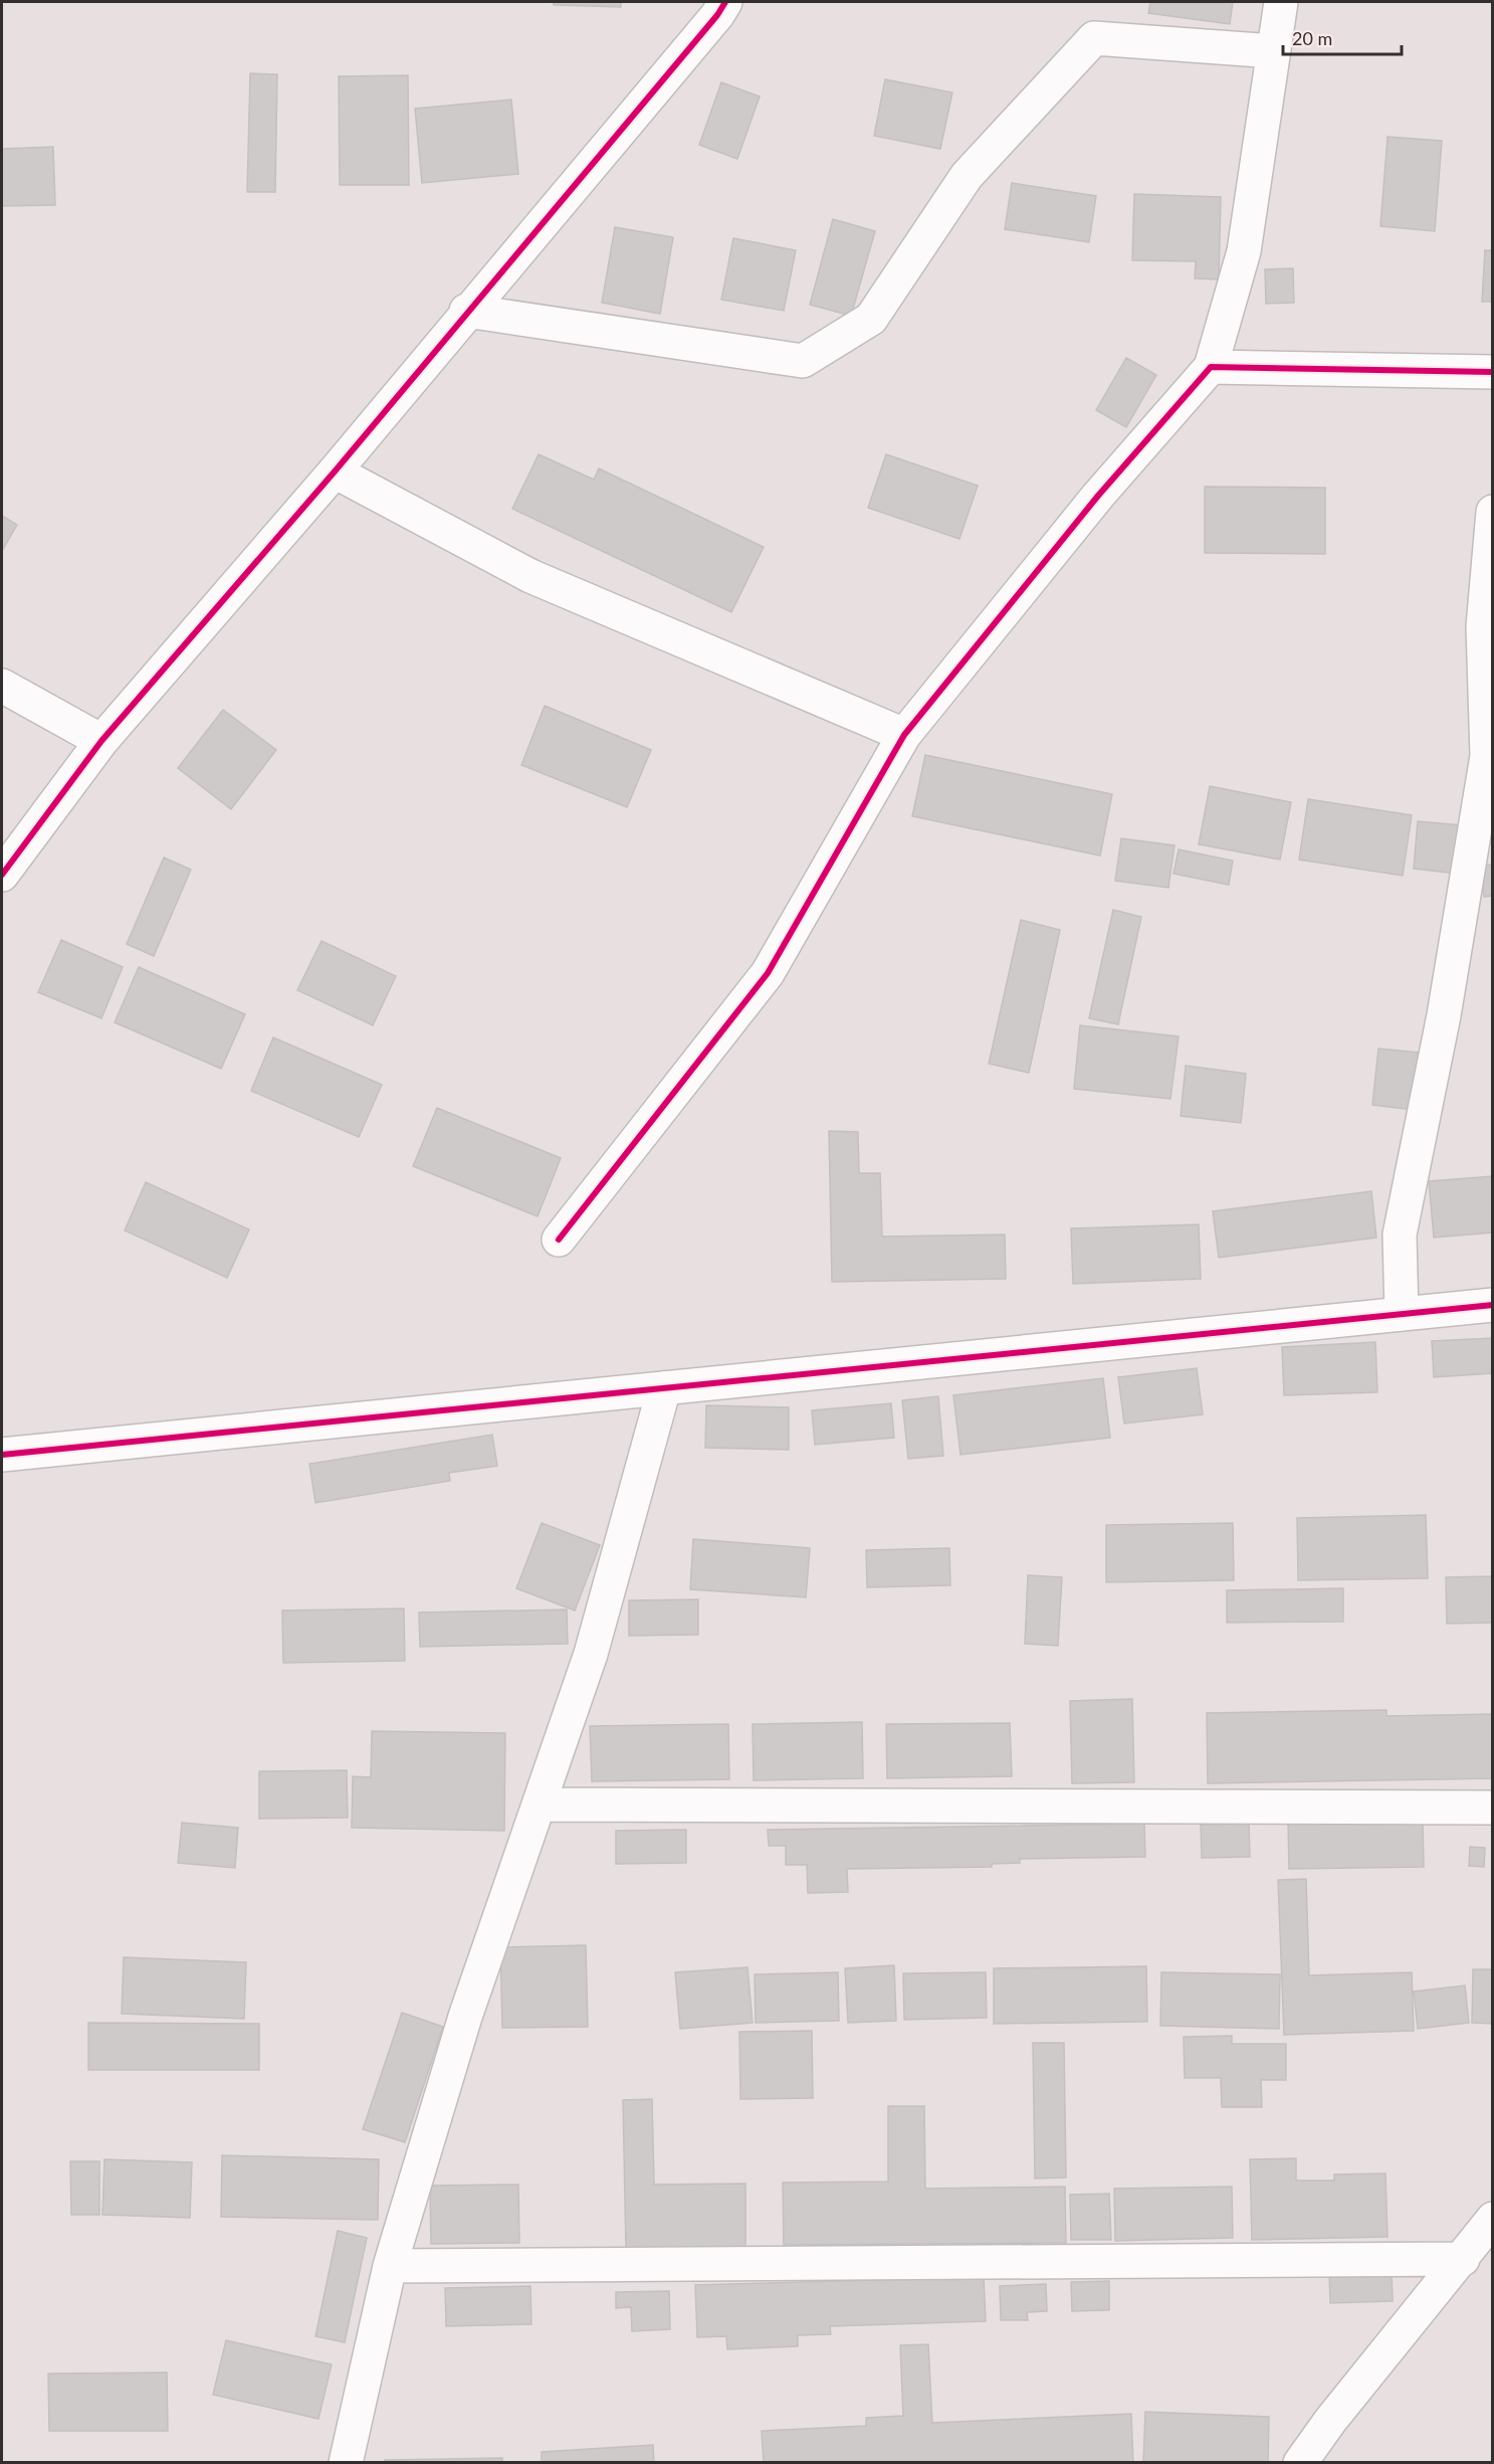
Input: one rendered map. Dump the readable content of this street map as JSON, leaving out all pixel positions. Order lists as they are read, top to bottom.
{
  "scale_bar": "20 m"
}
